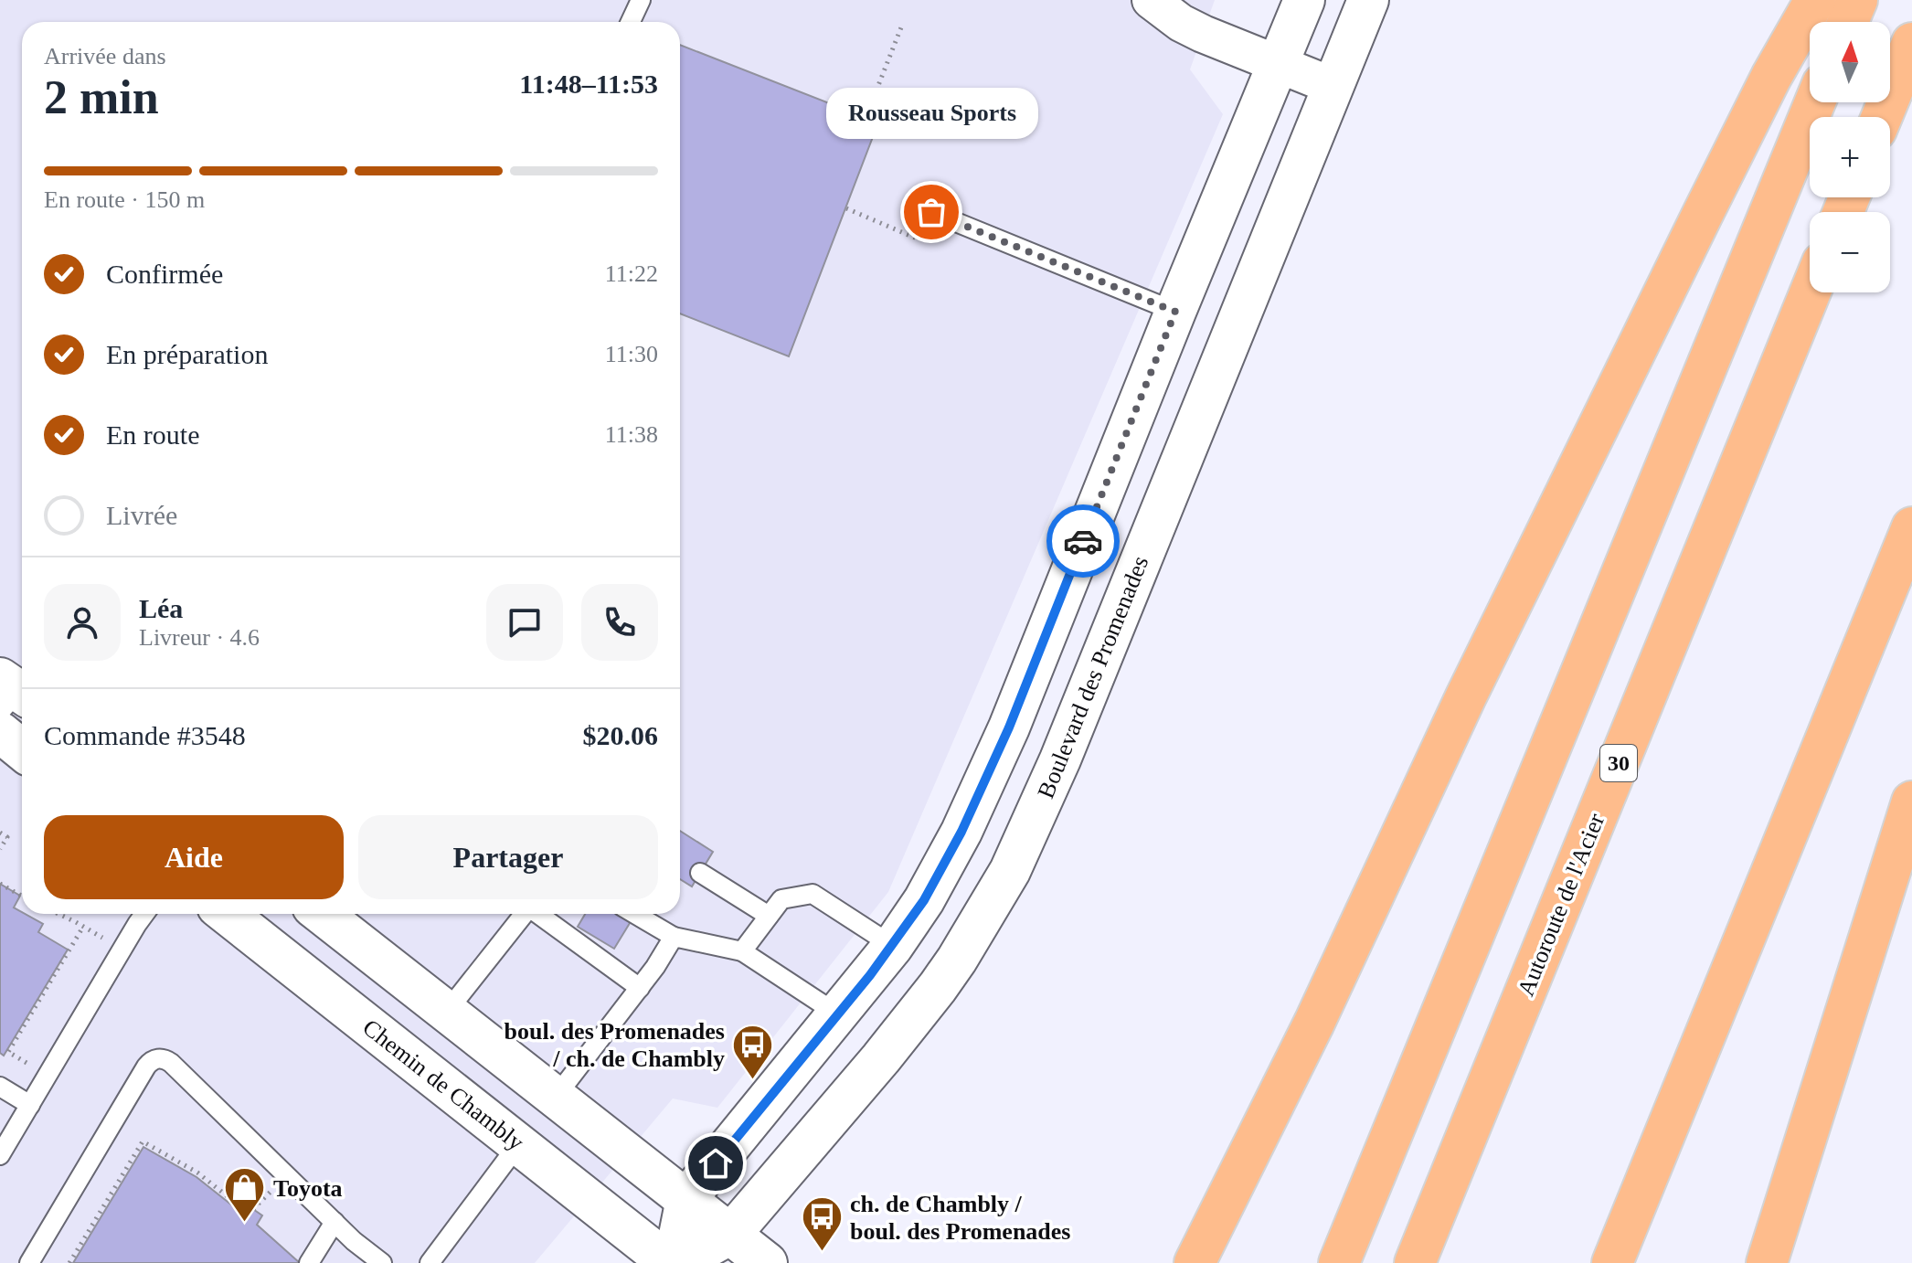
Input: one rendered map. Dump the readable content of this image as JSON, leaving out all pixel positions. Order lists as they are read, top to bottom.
{
  "streets": {
    "highway": ["30", "Autoroute de l'Acier"],
    "street": ["Boulevard des Promenades", "Chemin de Chambly"]
  },
  "crossings": [
    ["Boulevard des Promenades", "Chemin de Chambly"]
  ],
  "places": {
    "other": ["Rousseau Sports"],
    "bus stop": ["boul. des Promenades / ch. de Chambly", "ch. de Chambly / boul. des Promenades"],
    "shop": ["Toyota"]
  },
  "north": "top",
  "page": {
    "map_buttons": ["+", "−"],
    "heading": ["2 min", "Arrivée dans", "11:48–11:53"],
    "panel": [
      "Léa",
      "Livreur · 4.6",
      "Commande #3548",
      "$20.06"
    ],
    "bubble": "Rousseau Sports",
    "bar": "En route · 150 m",
    "list": [
      ["Confirmée", "11:22"],
      ["En préparation", "11:30"],
      ["En route", "11:38"],
      "Livrée"
    ],
    "buttons": ["Aide", "Partager"]
  }
}
